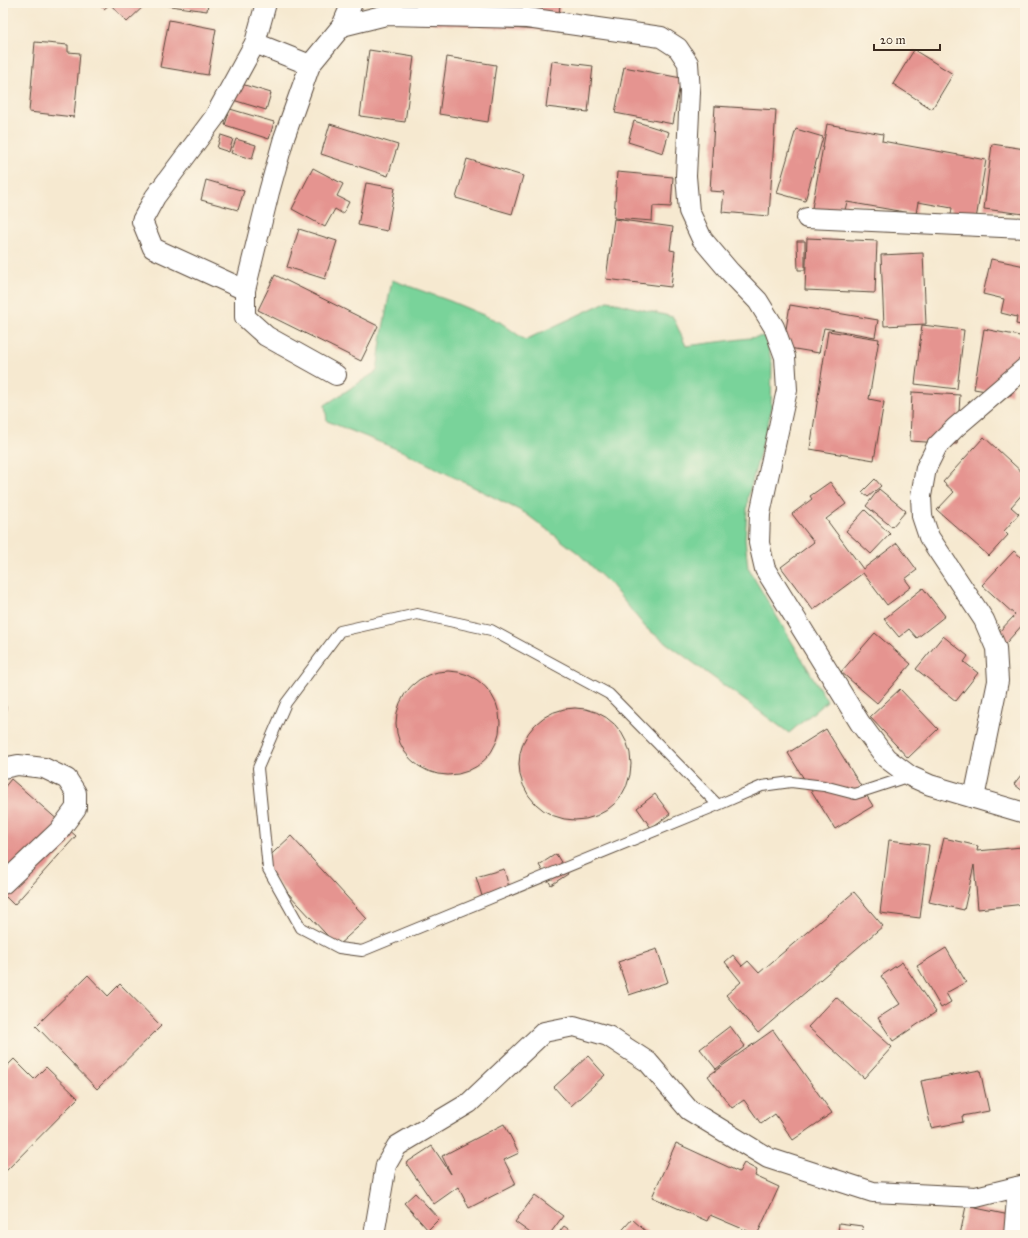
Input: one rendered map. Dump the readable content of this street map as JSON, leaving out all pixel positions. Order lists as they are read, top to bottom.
{
  "scale_bar": "20 m"
}
